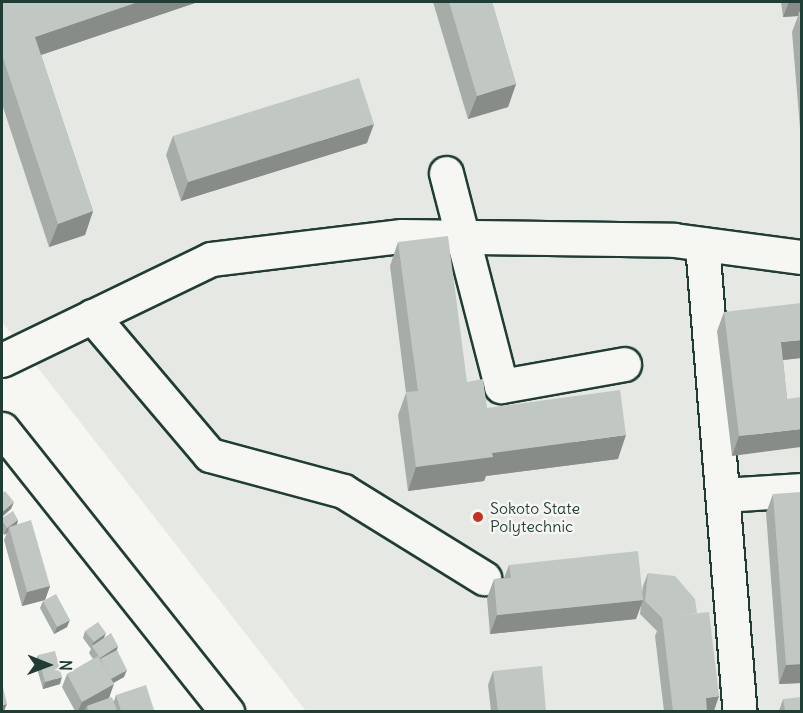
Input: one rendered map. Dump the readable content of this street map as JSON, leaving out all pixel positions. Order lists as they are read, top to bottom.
{
  "places": ["Sokoto State Polytechnic"],
  "north": "right"
}
